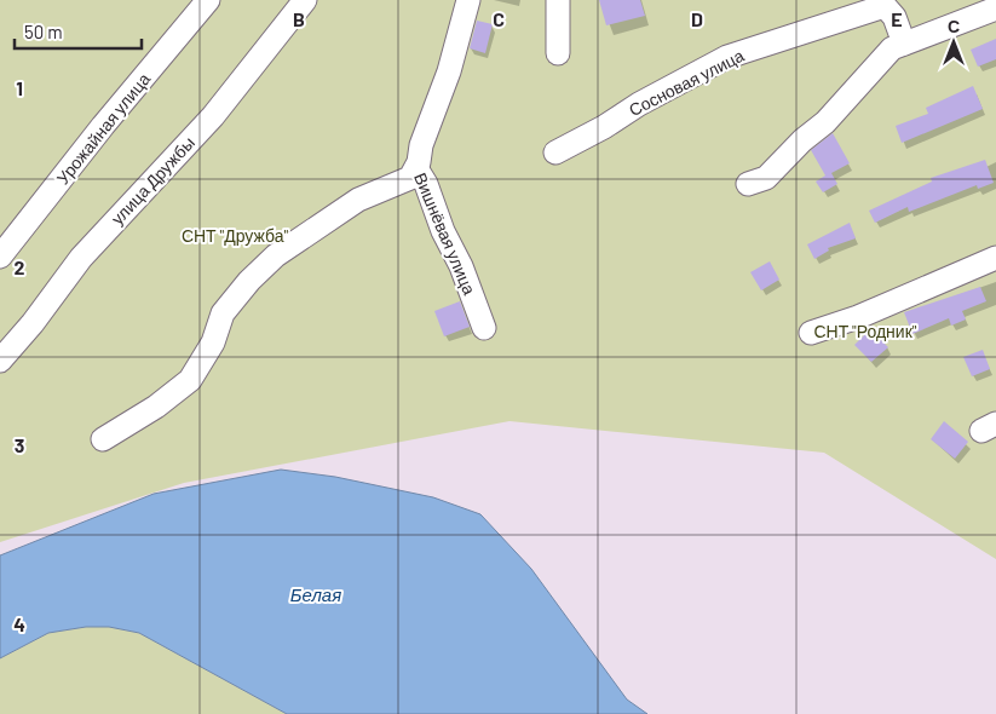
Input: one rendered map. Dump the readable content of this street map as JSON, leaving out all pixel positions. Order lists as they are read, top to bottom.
{
  "streets": {
    "street": [
      "Сосновая улица",
      "Урожайная улица",
      "улица Дружбы",
      "Вишнёвая улица"
    ]
  },
  "water": ["Белая"],
  "parks": ["СНТ \"Дружба\"", "СНТ \"Родник\""],
  "scale_bar": "50 m",
  "north": "top",
  "grid": {
    "columns": [
      "B",
      "C",
      "D",
      "E"
    ],
    "rows": [
      "1",
      "2",
      "3",
      "4"
    ]
  }
}
